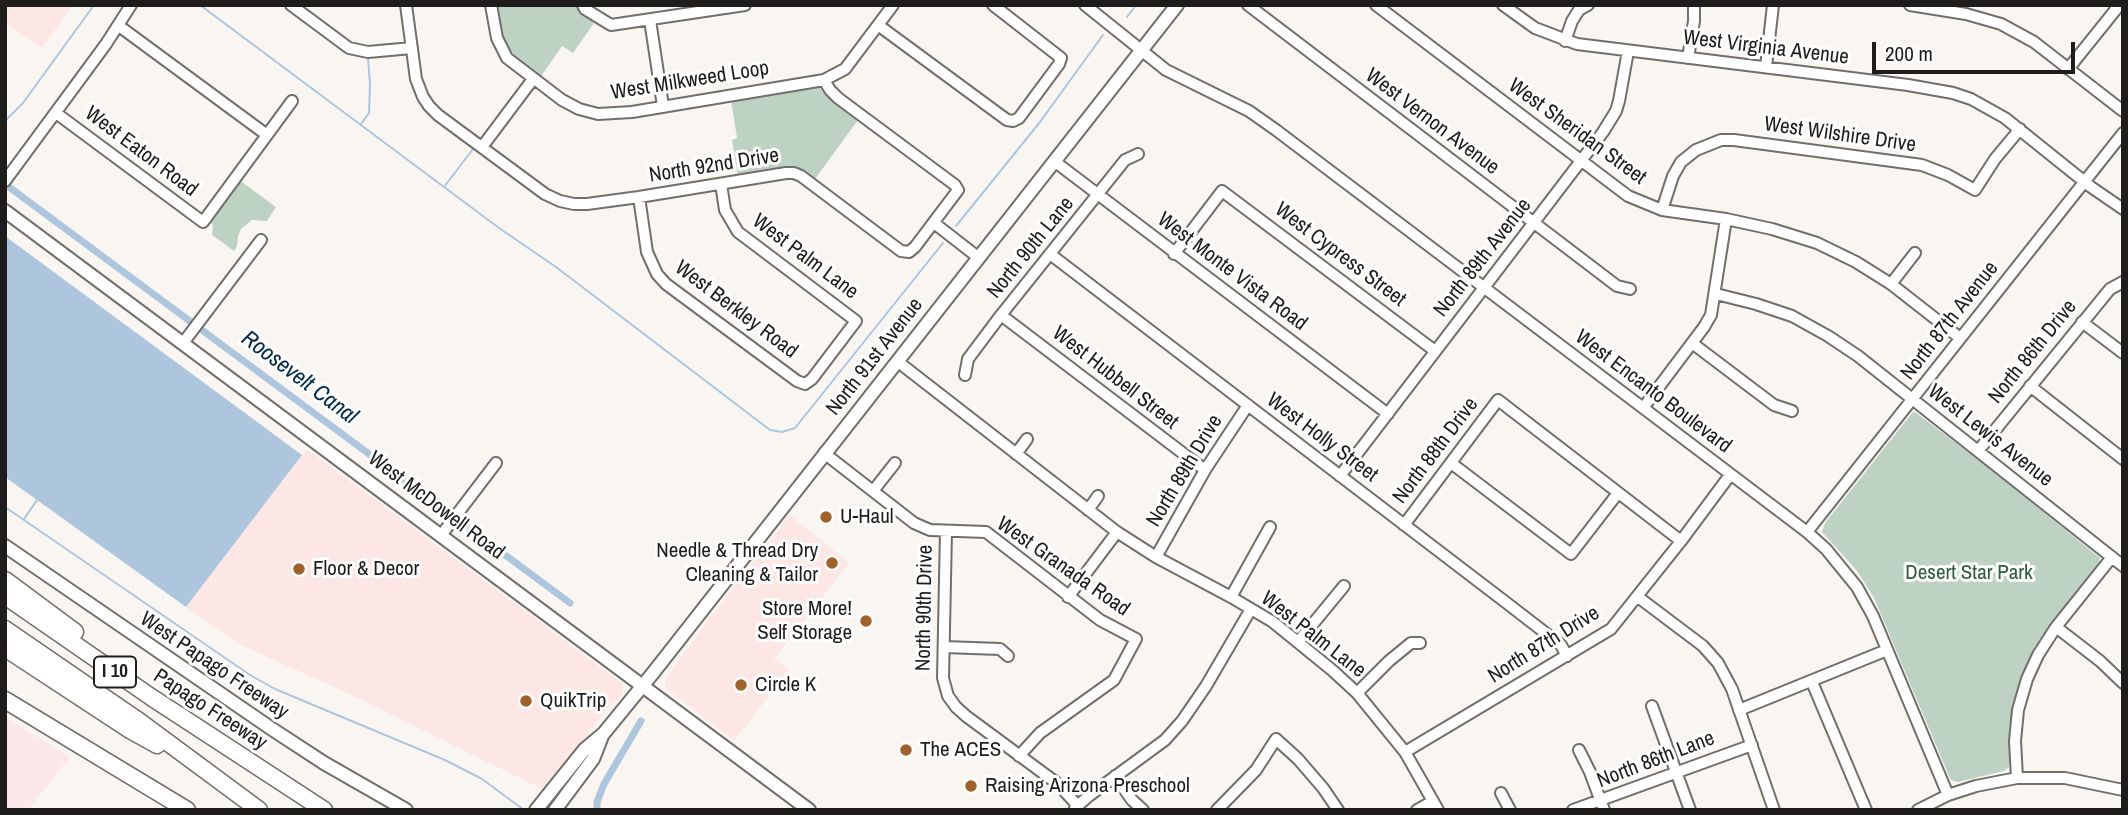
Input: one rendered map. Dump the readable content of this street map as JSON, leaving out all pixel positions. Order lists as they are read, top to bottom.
{
  "streets": {
    "highway": ["I 10", "Papago Freeway"],
    "main road": ["North 91st Avenue", "West McDowell Road", "West Papago Freeway"],
    "street": [
      "West Virginia Avenue",
      "West Milkweed Loop",
      "West Vernon Avenue",
      "West Sheridan Street",
      "West Wilshire Drive",
      "West Eaton Road",
      "North 92nd Drive",
      "North 90th Lane",
      "West Cypress Street",
      "West Palm Lane",
      "North 89th Avenue",
      "West Monte Vista Road",
      "West Berkley Road",
      "North 87th Avenue",
      "North 86th Drive",
      "West Hubbell Street",
      "West Encanto Boulevard",
      "West Lewis Avenue",
      "West Holly Street",
      "North 88th Drive",
      "North 89th Drive",
      "West Granada Road",
      "North 90th Drive",
      "North 87th Drive",
      "North 86th Lane"
    ]
  },
  "crossings": [
    ["West Virginia Avenue", "West Wilshire Drive"],
    ["West Virginia Avenue", "North 89th Avenue"],
    ["West Virginia Avenue", "North 87th Avenue"],
    ["West Vernon Avenue", "North 89th Avenue"],
    ["West Sheridan Street", "North 89th Avenue"],
    ["West Sheridan Street", "North 87th Avenue"],
    ["North 92nd Drive", "West Palm Lane"],
    ["North 92nd Drive", "West Berkley Road"],
    ["North 90th Lane", "West Monte Vista Road"],
    ["North 90th Lane", "West Hubbell Street"],
    ["North 90th Lane", "West Holly Street"],
    ["West Cypress Street", "North 89th Avenue"],
    ["West Cypress Street", "West Monte Vista Road"],
    ["West Palm Lane", "West Berkley Road"],
    ["West Palm Lane", "North 91st Avenue"],
    ["West Palm Lane", "North 89th Drive"],
    ["West Palm Lane", "North 87th Drive"],
    ["North 89th Avenue", "West Monte Vista Road"],
    ["North 89th Avenue", "West Encanto Boulevard"],
    ["North 89th Avenue", "West Holly Street"],
    ["West Monte Vista Road", "North 91st Avenue"],
    ["North 87th Avenue", "West Encanto Boulevard"],
    ["North 87th Avenue", "West Lewis Avenue"],
    ["North 86th Drive", "West Lewis Avenue"],
    ["North 91st Avenue", "West Encanto Boulevard"],
    ["North 91st Avenue", "West McDowell Road"],
    ["North 91st Avenue", "West Granada Road"],
    ["West Hubbell Street", "North 89th Drive"],
    ["West Encanto Boulevard", "North 87th Drive"],
    ["West Holly Street", "North 88th Drive"],
    ["West Holly Street", "North 89th Drive"],
    ["West Holly Street", "North 87th Drive"],
    ["West Granada Road", "North 90th Drive"]
  ],
  "water": ["Roosevelt Canal"],
  "parks": ["Desert Star Park"],
  "places": [
    "U-Haul",
    "Needle & Thread Dry Cleaning & Tailor",
    "Floor & Decor",
    "Store More! Self Storage",
    "Circle K",
    "QuikTrip",
    "The ACES",
    "Raising Arizona Preschool"
  ],
  "scale_bar": "200 m"
}
